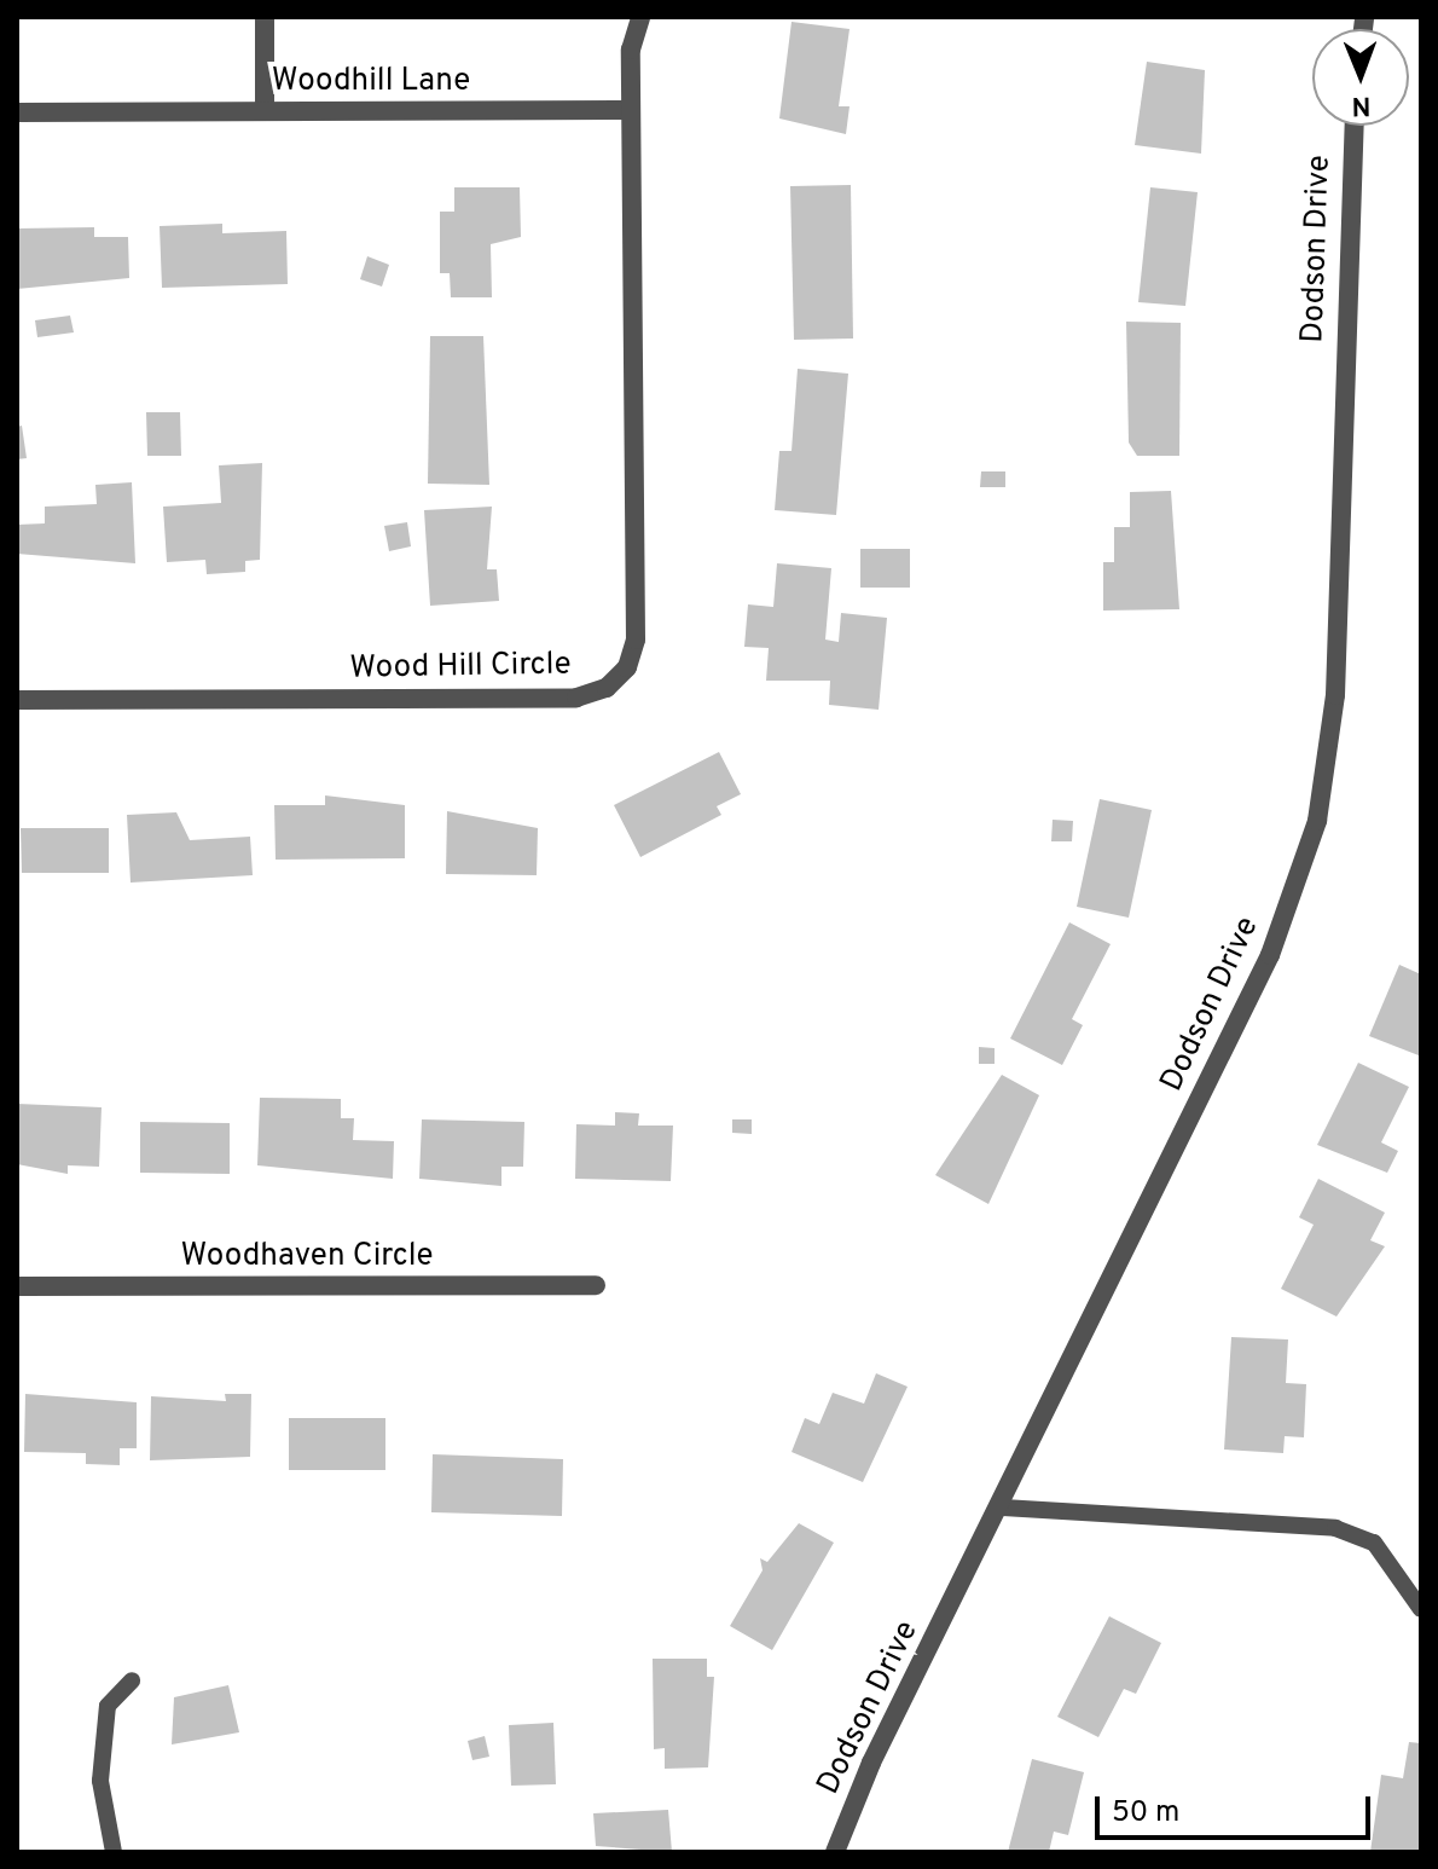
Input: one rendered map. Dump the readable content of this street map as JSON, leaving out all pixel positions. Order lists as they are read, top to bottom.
{
  "streets": {
    "street": [
      "Woodhill Lane",
      "Dodson Drive",
      "Wood Hill Circle",
      "Woodhaven Circle"
    ]
  },
  "crossings": [
    ["Woodhill Lane", "Wood Hill Circle"]
  ],
  "scale_bar": "50 m",
  "north": "bottom"
}
